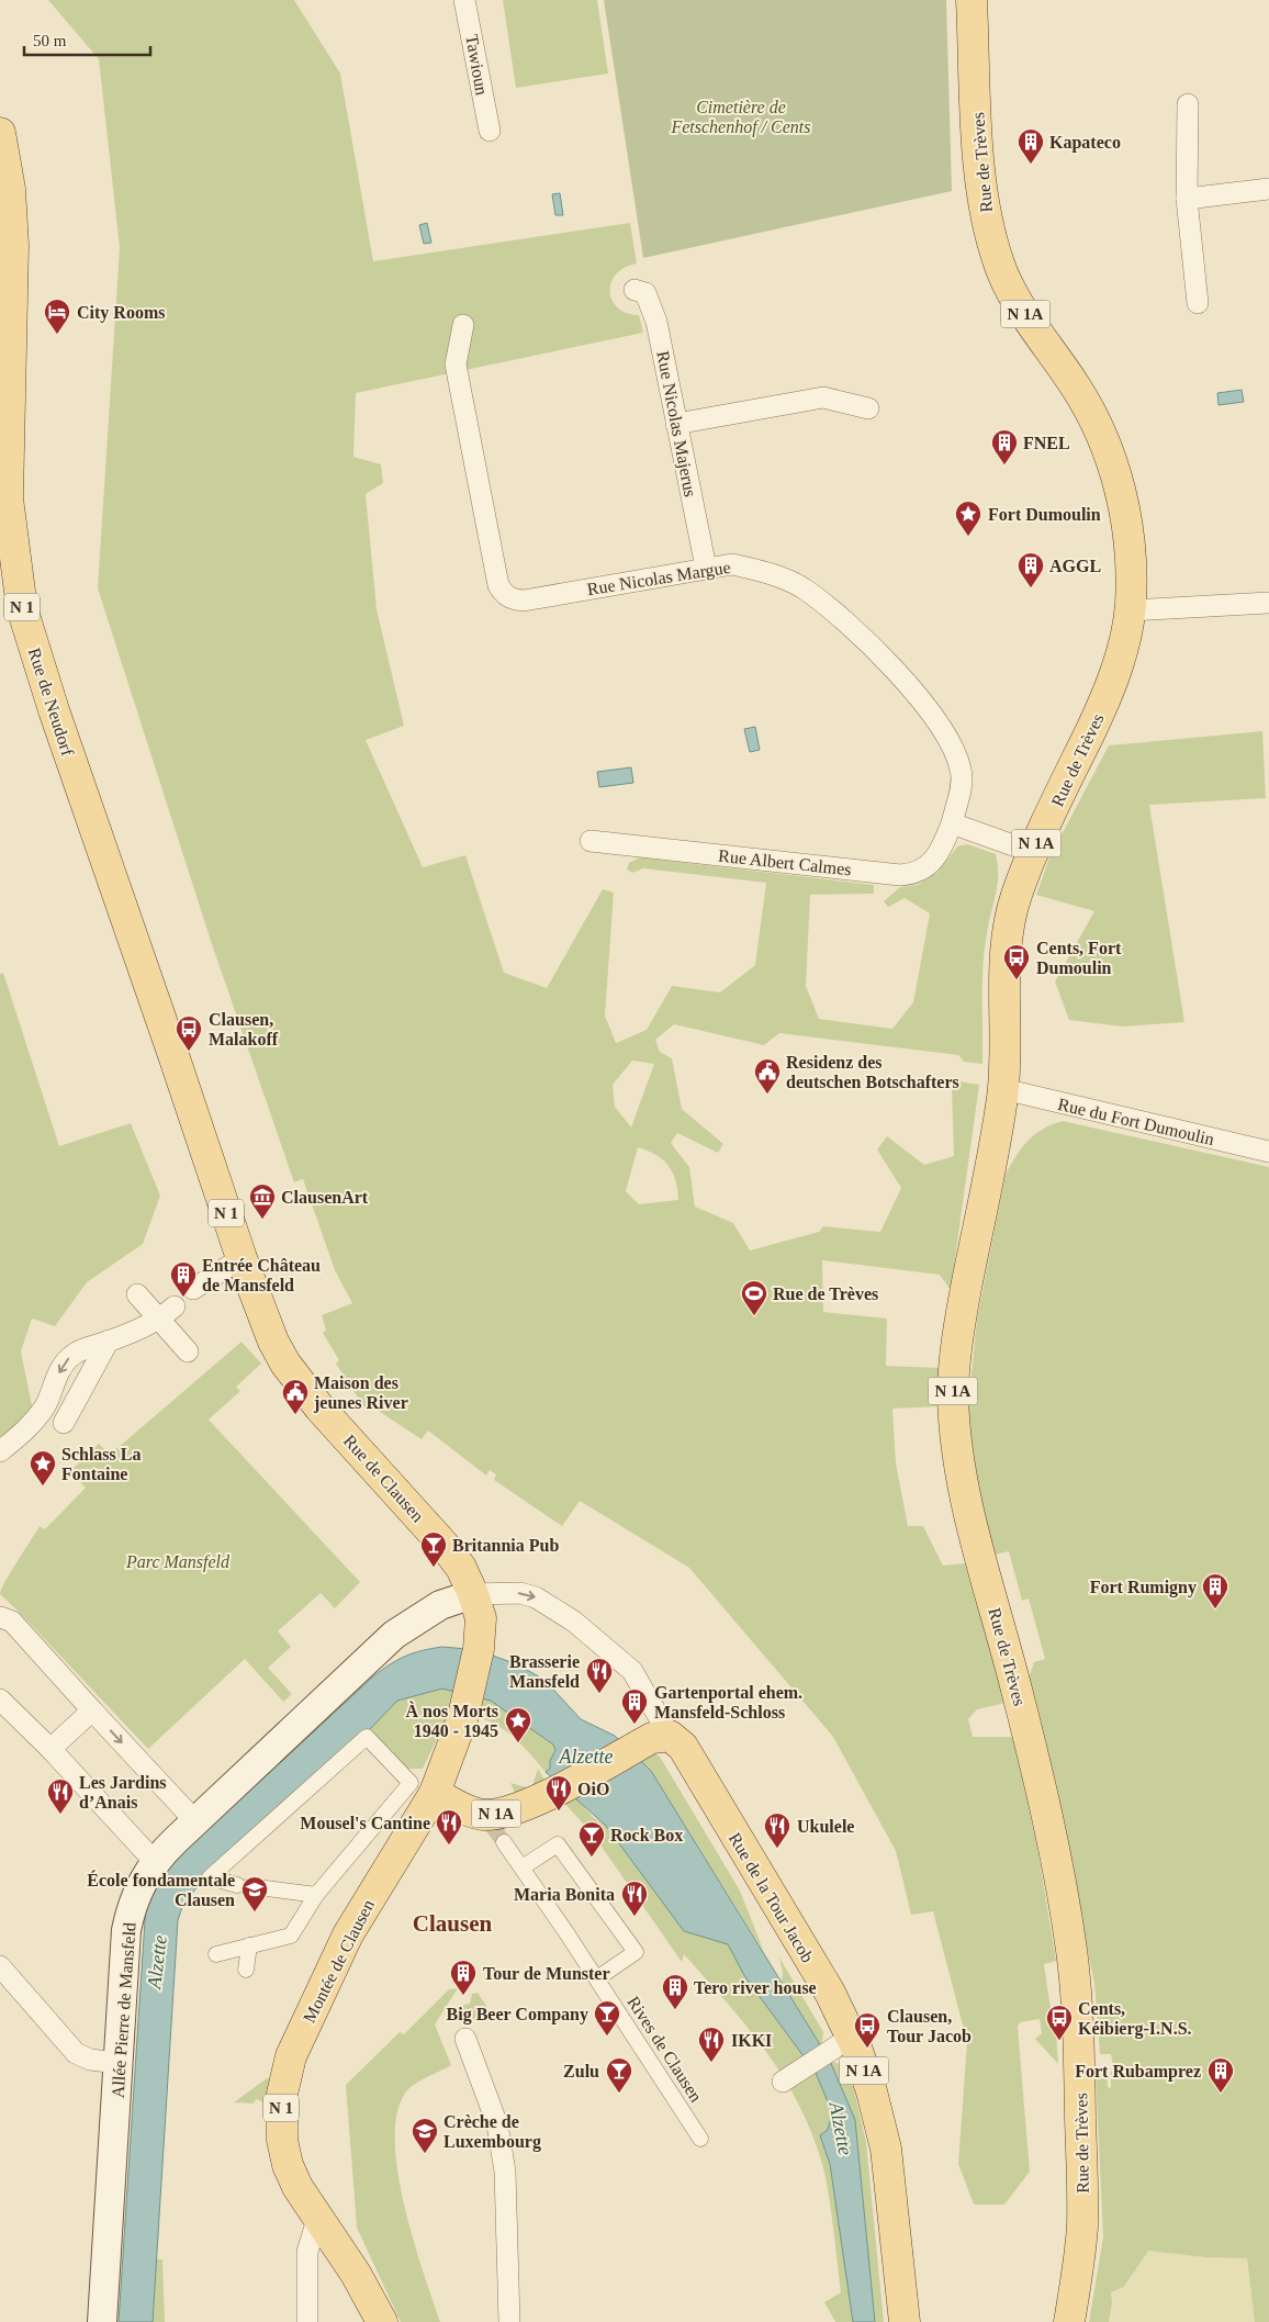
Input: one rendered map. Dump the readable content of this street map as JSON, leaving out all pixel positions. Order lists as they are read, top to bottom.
{
  "streets": {
    "main road": [
      "Rue de Trèves",
      "N 1A",
      "N 1",
      "Rue de Neudorf",
      "Rue de Clausen",
      "Rue de la Tour Jacob",
      "Montée de Clausen",
      "Allée Pierre de Mansfeld"
    ],
    "street": [
      "Tawioun",
      "Rue Nicolas Majerus",
      "Rue Nicolas Margue",
      "Rue Albert Calmes",
      "Rue du Fort Dumoulin",
      "Rives de Clausen"
    ]
  },
  "crossings": [
    ["Rue de Trèves", "Rue du Fort Dumoulin"],
    ["N 1A", "Rue de la Tour Jacob"],
    ["N 1A", "Montée de Clausen"],
    ["Rue Nicolas Majerus", "Rue Nicolas Margue"],
    ["Rue Nicolas Margue", "Rue Albert Calmes"],
    ["Rue de Neudorf", "Rue de Clausen"],
    ["Rue de Clausen", "Rue de la Tour Jacob"],
    ["Rue de Clausen", "Montée de Clausen"],
    ["Rue de Clausen", "Allée Pierre de Mansfeld"],
    ["Rue de la Tour Jacob", "Montée de Clausen"],
    ["Rue de la Tour Jacob", "Allée Pierre de Mansfeld"],
    ["Montée de Clausen", "Allée Pierre de Mansfeld"]
  ],
  "districts": ["Clausen"],
  "water": ["Alzette"],
  "parks": ["Cimetière de Fetschenhof / Cents", "Parc Mansfeld"],
  "places": {
    "building": [
      "Kapateco",
      "FNEL",
      "AGGL",
      "Entrée Château de Mansfeld",
      "Fort Rumigny",
      "Gartenportal ehem. Mansfeld-Schloss",
      "Tour de Munster",
      "Tero river house",
      "Fort Rubamprez"
    ],
    "hotel": ["City Rooms"],
    "place": ["Fort Dumoulin", "Schlass La Fontaine", "À nos Morts 1940 - 1945"],
    "bus stop": [
      "Cents, Fort Dumoulin",
      "Clausen, Malakoff",
      "Cents, Kéibierg-I.N.S.",
      "Clausen, Tour Jacob"
    ],
    "public building": ["Residenz des deutschen Botschafters", "Maison des jeunes River"],
    "museum": ["ClausenArt"],
    "sports": ["Rue de Trèves"],
    "bar": [
      "Britannia Pub",
      "Rock Box",
      "Big Beer Company",
      "Zulu"
    ],
    "restaurant": [
      "Brasserie Mansfeld",
      "OiO",
      "Les Jardins d’Anais",
      "Mousel's Cantine",
      "Ukulele",
      "Maria Bonita",
      "IKKI"
    ],
    "school or university": ["École fondamentale Clausen", "Crèche de Luxembourg"]
  },
  "scale_bar": "50 m"
}
